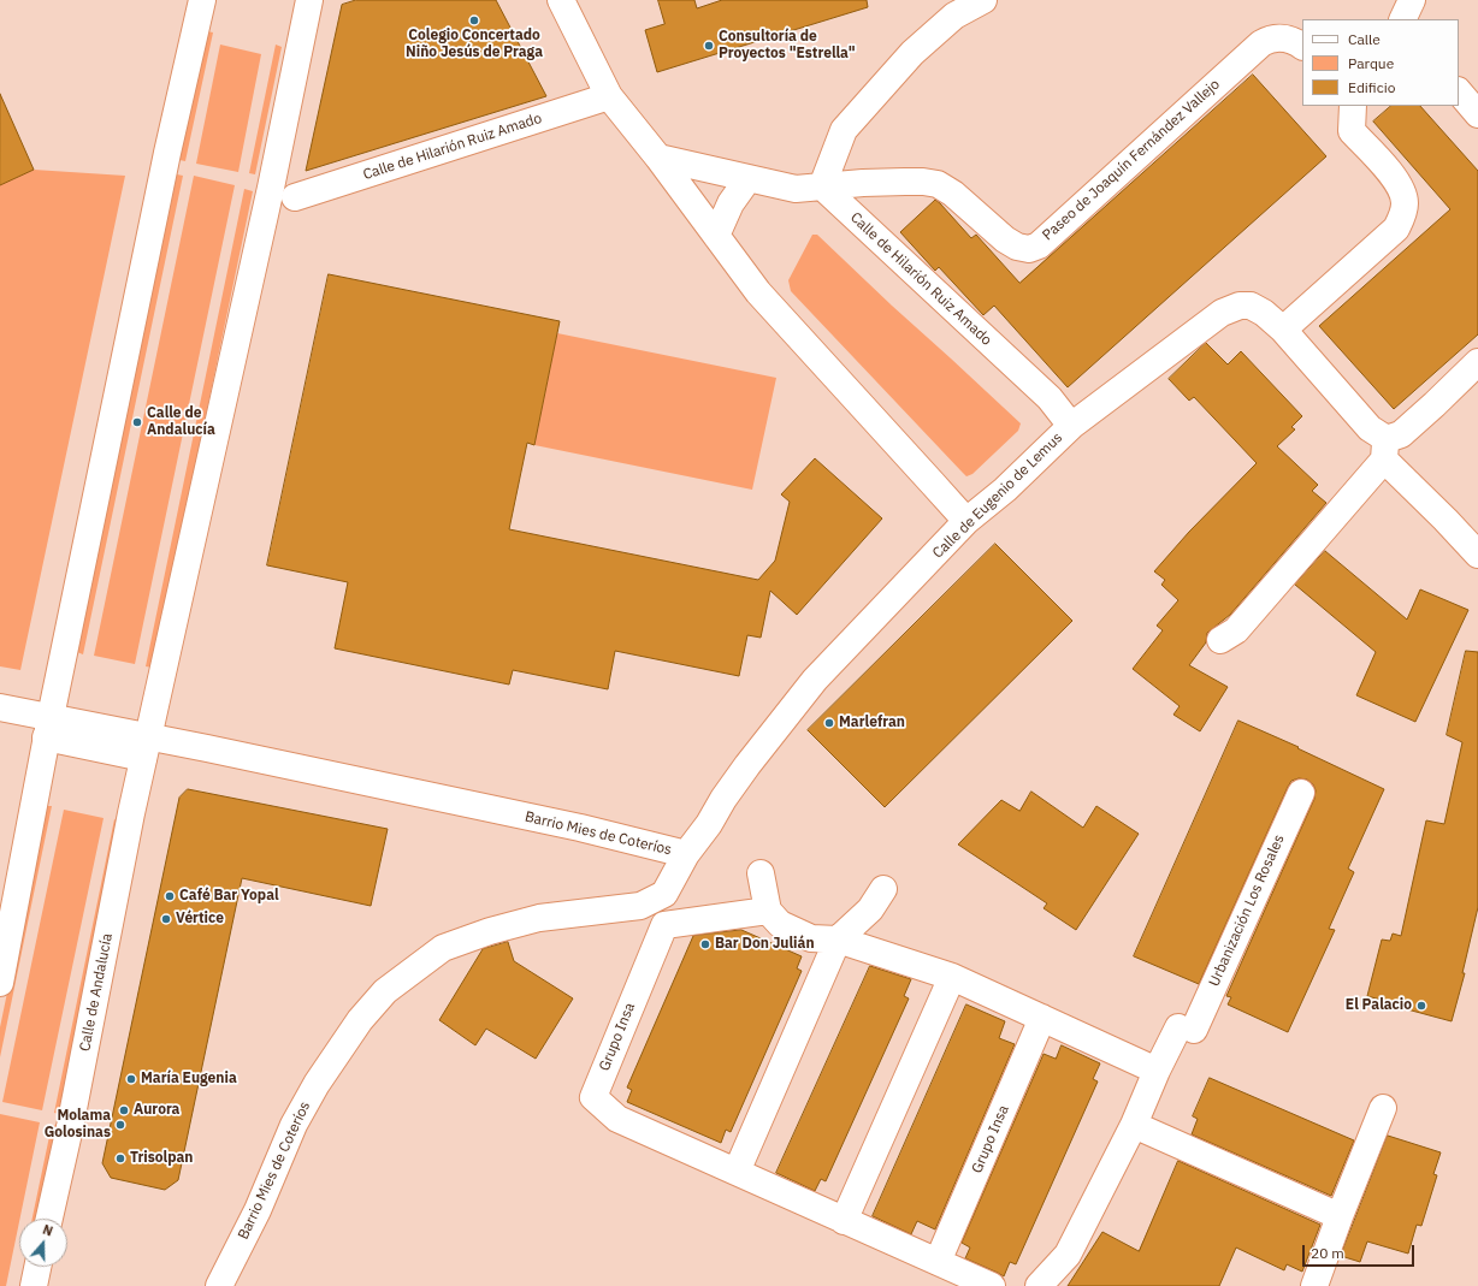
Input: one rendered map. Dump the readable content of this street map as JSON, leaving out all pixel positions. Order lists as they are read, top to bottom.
{
  "streets": {
    "street": [
      "Calle de Hilarión Ruiz Amado",
      "Paseo de Joaquín Fernández Vallejo",
      "Calle de Eugenio de Lemus",
      "Barrio Mies de Coteríos",
      "Urbanización Los Rosales",
      "Calle de Andalucía",
      "Grupo Insa"
    ]
  },
  "crossings": [
    ["Calle de Hilarión Ruiz Amado", "Paseo de Joaquín Fernández Vallejo"],
    ["Calle de Hilarión Ruiz Amado", "Calle de Eugenio de Lemus"],
    ["Calle de Eugenio de Lemus", "Barrio Mies de Coteríos"],
    ["Barrio Mies de Coteríos", "Calle de Andalucía"]
  ],
  "places": [
    "Colegio Concertado Niño Jesús de Praga",
    "Consultoría de Proyectos \"Estrella\"",
    "Calle de Andalucía",
    "Marlefran",
    "Café Bar Yopal",
    "Vértice",
    "Bar Don Julián",
    "El Palacio",
    "María Eugenia",
    "Aurora",
    "Molama Golosinas",
    "Trisolpan"
  ],
  "legend": ["Calle", "Parque", "Edificio"],
  "scale_bar": "20 m",
  "north": "top"
}
